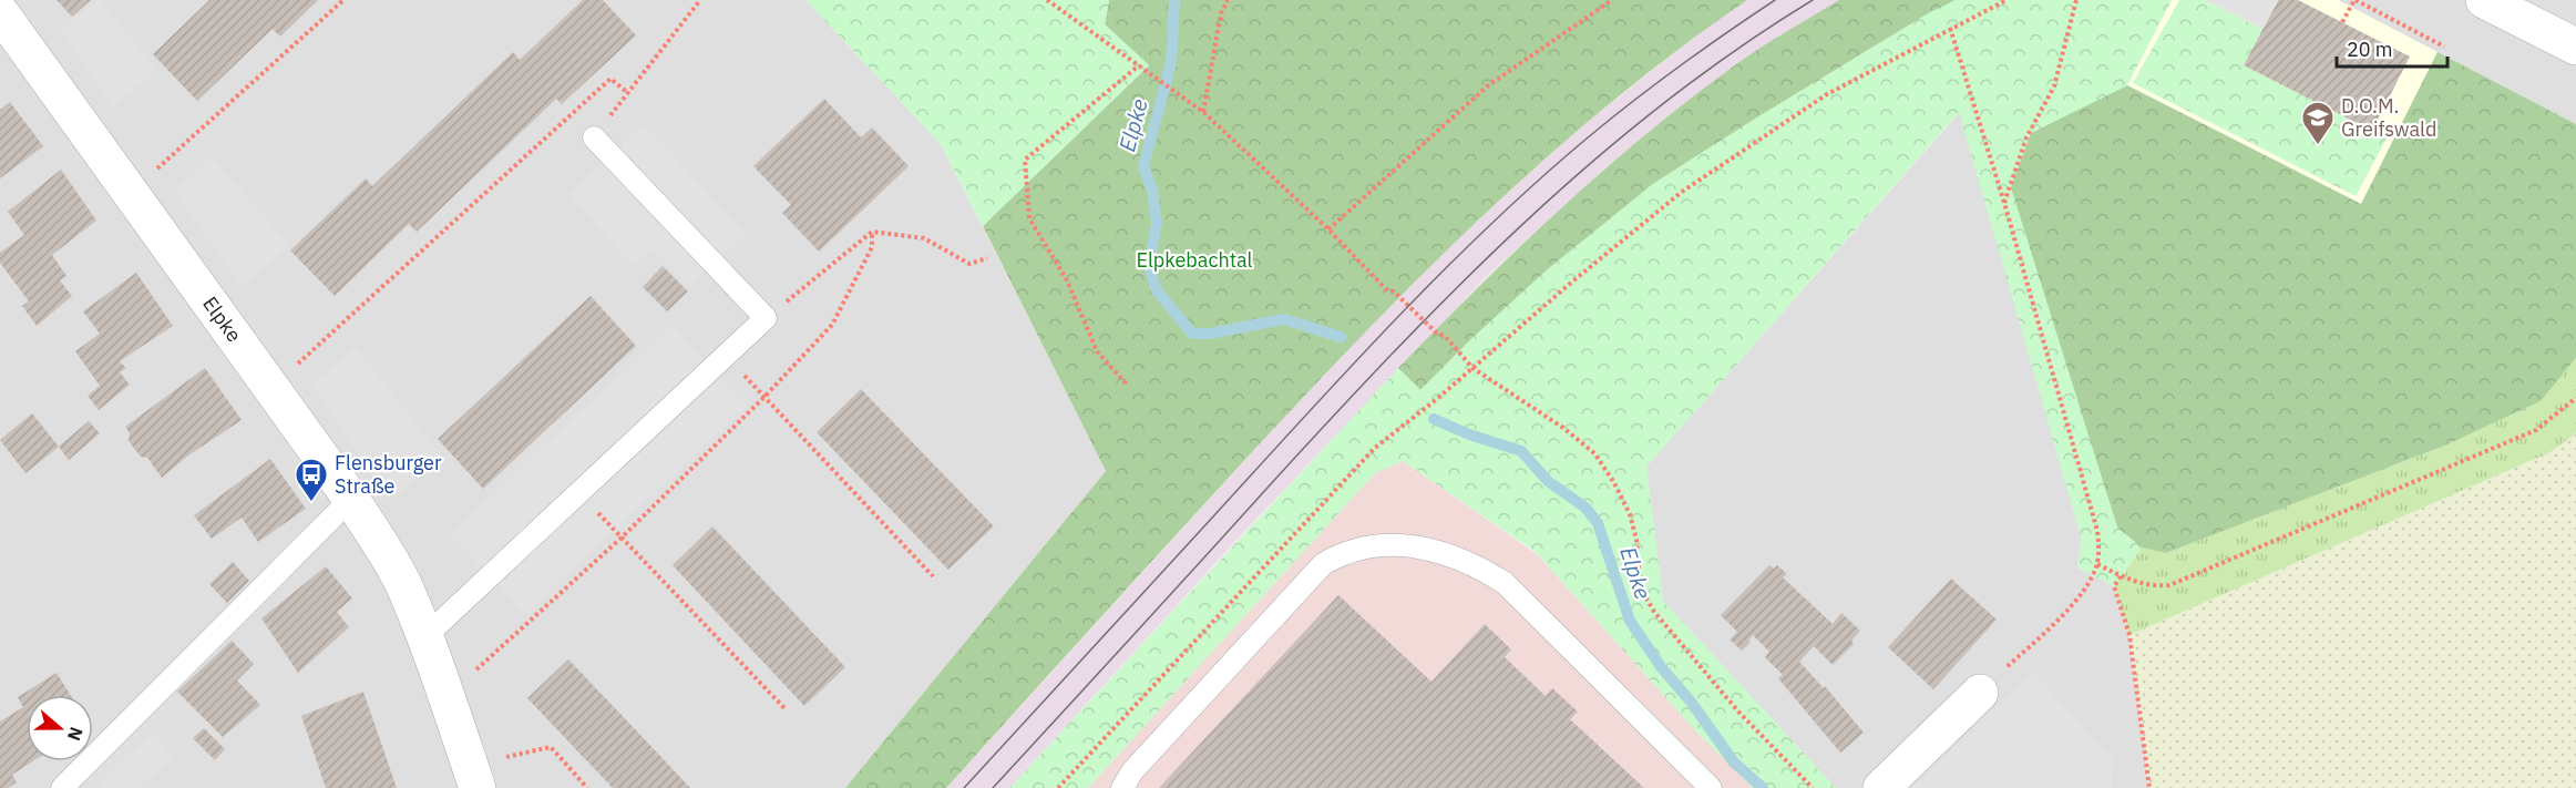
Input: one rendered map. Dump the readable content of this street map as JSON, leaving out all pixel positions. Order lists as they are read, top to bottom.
{
  "streets": {
    "street": ["Elpke"]
  },
  "water": ["Elpke"],
  "parks": ["Elpkebachtal"],
  "places": {
    "school or university": ["D.O.M. Greifswald"],
    "bus stop": ["Flensburger Straße"]
  },
  "scale_bar": "20 m",
  "north": "right"
}
